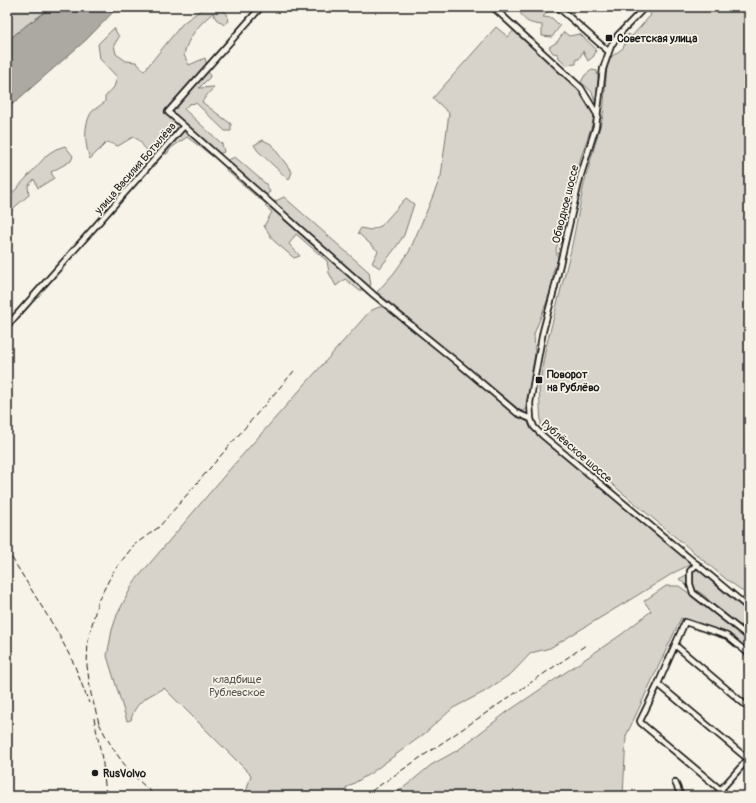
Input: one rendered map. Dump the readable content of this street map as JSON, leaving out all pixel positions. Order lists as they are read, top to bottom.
{
  "streets": {
    "street": ["улица Василия Ботылёва", "Обводное шоссе", "Рублёвское шоссе"]
  },
  "crossings": [
    ["улица Василия Ботылёва", "Рублёвское шоссе"],
    ["Обводное шоссе", "Рублёвское шоссе"]
  ],
  "parks": ["кладбище Рублевское"],
  "places": {
    "transit": ["Советская улица", "Поворот на Рублёво"],
    "other": ["RusVolvo"]
  }
}
